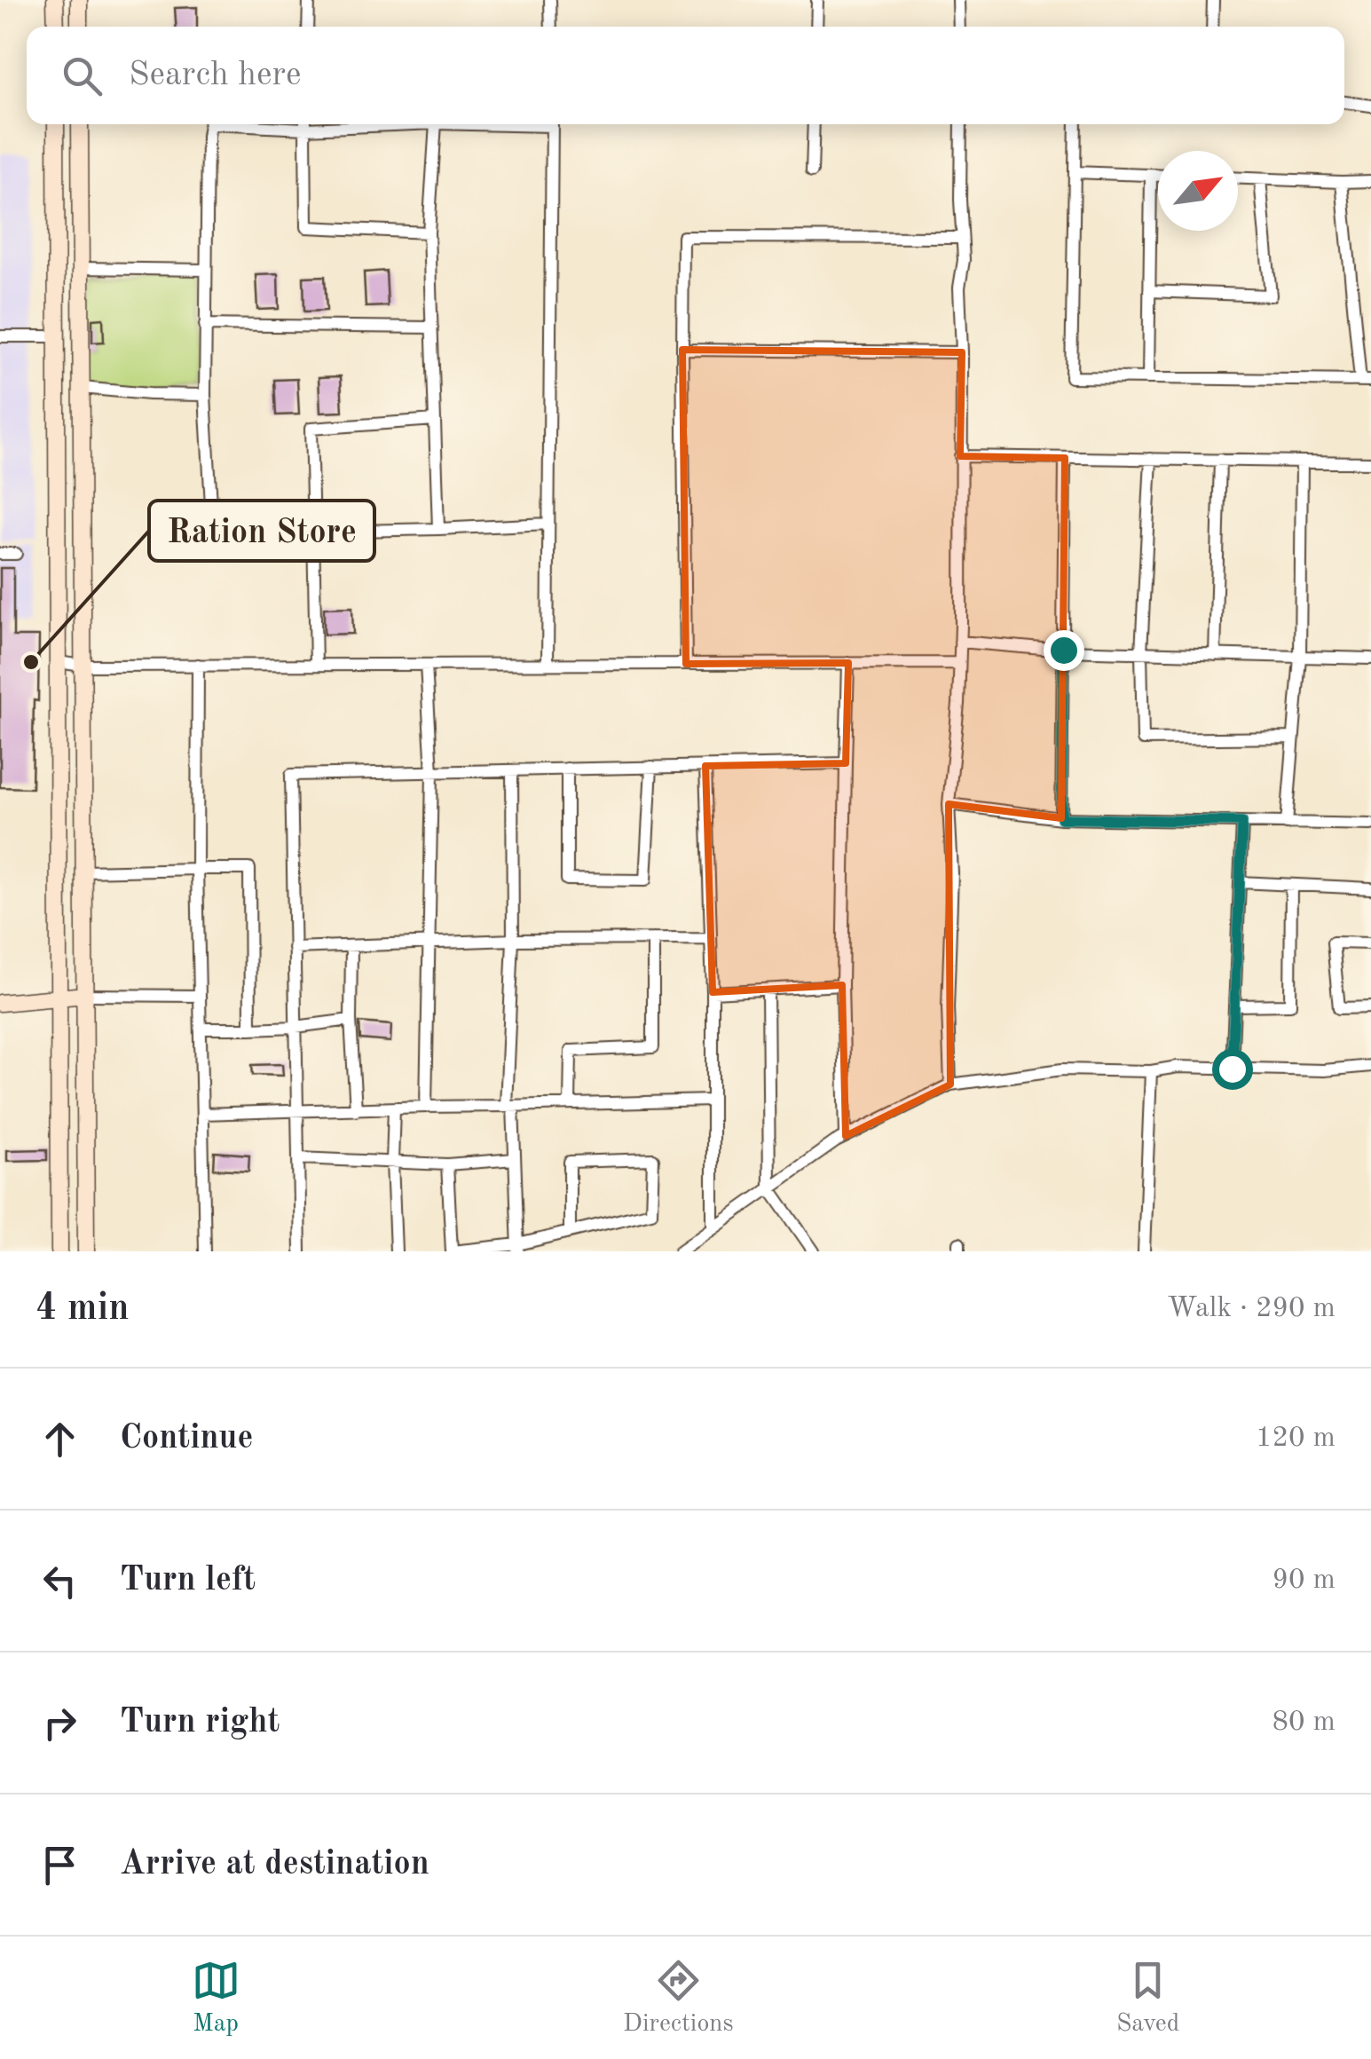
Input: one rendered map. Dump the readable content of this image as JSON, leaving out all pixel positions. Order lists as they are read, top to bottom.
{
  "places": ["Ration Store"],
  "north": "top right",
  "page": {
    "search": "Search here",
    "heading": ["4 min", "Walk · 290 m"],
    "list": [
      ["Continue", "120 m"],
      ["Turn left", "90 m"],
      ["Turn right", "80 m"],
      "Arrive at destination"
    ],
    "nav": ["Map", "Directions", "Saved"]
  }
}
